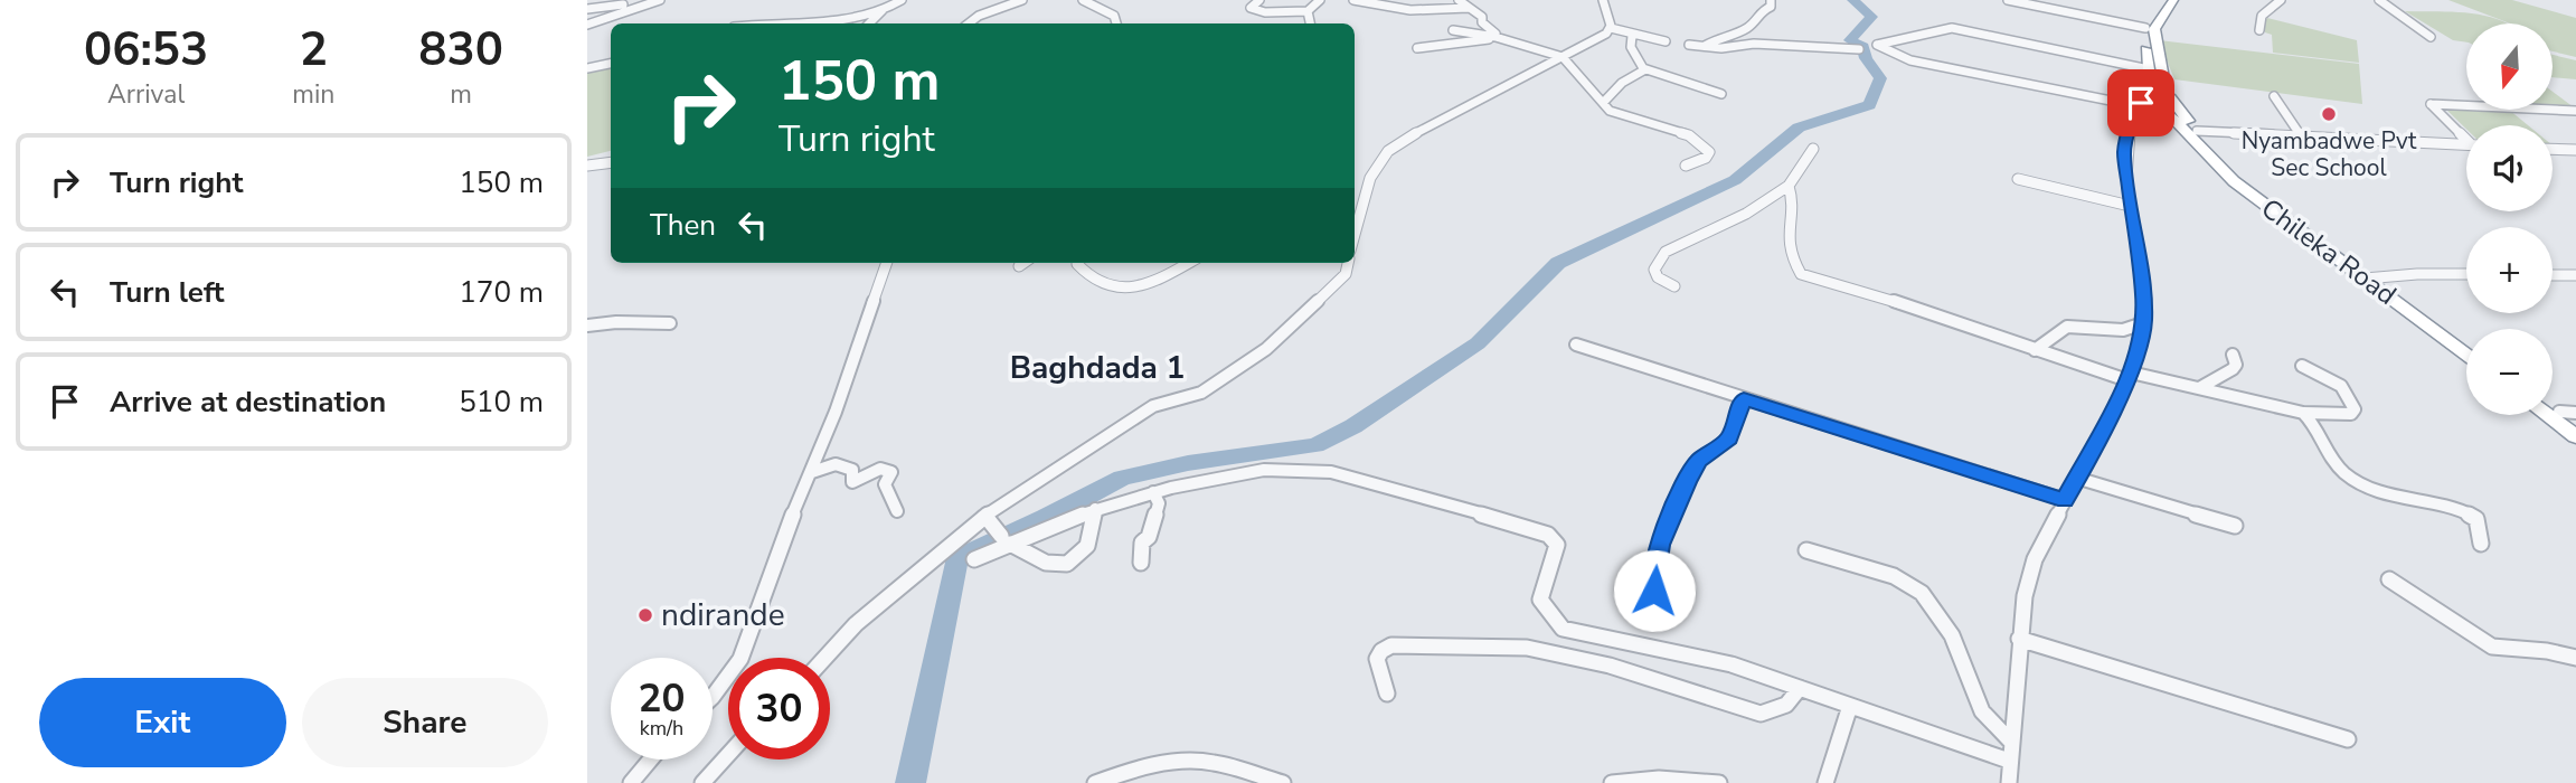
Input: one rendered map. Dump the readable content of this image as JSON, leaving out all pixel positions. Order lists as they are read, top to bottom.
{
  "streets": {
    "highway": ["Chileka Road"]
  },
  "districts": ["Baghdada 1"],
  "places": ["Nyambadwe Pvt Sec School", "ndirande"],
  "north": "bottom",
  "page": {
    "eta": [
      "06:53",
      "Arrival",
      "2",
      "min",
      "830",
      "m"
    ],
    "map_buttons": ["+", "−"],
    "turn": ["150 m", "Turn right"],
    "list": [
      {
        "name": "Turn right",
        "value": "150 m"
      },
      {
        "name": "Turn left",
        "value": "170 m"
      },
      {
        "name": "Arrive at destination",
        "value": "510 m"
      }
    ],
    "then": "Then",
    "speed": "20 km/h",
    "limit": "30",
    "buttons": ["Exit", "Share"]
  }
}
